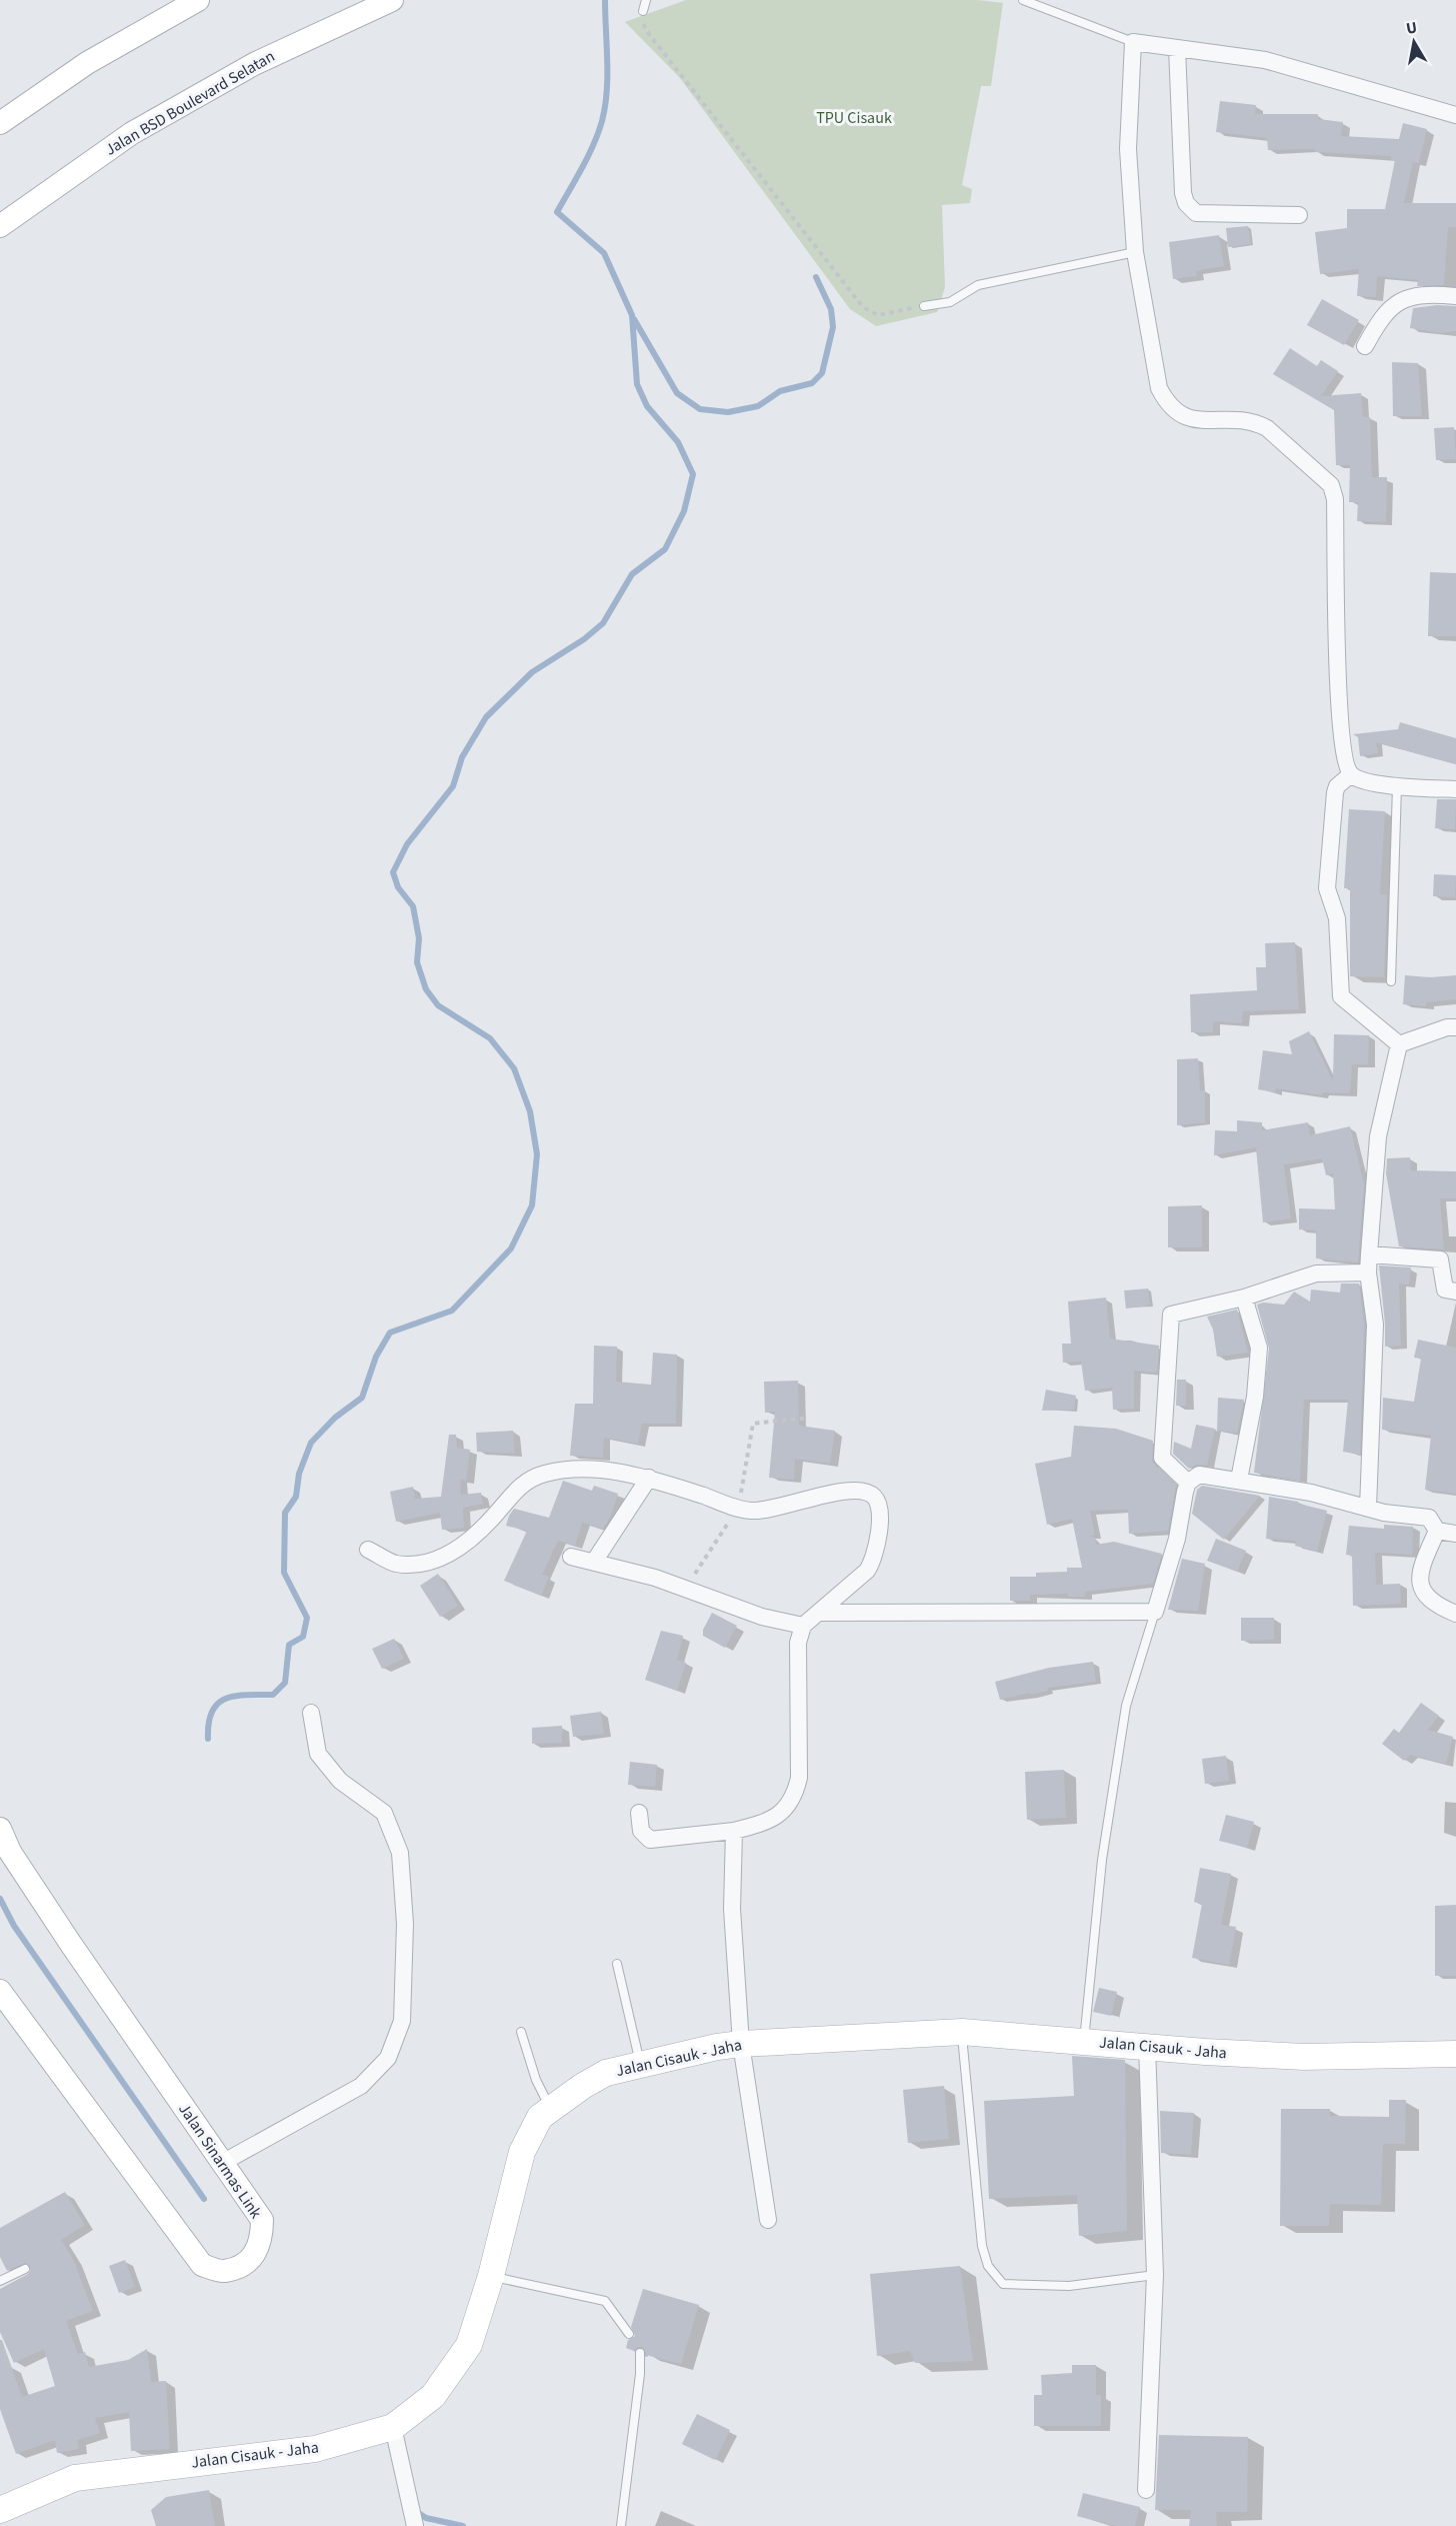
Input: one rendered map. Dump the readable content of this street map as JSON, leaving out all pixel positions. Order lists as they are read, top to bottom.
{
  "streets": {
    "main road": ["Jalan Cisauk - Jaha"],
    "street": ["Jalan BSD Boulevard Selatan", "Jalan Sinarmas Link"]
  },
  "parks": ["TPU Cisauk"],
  "north": "top"
}
